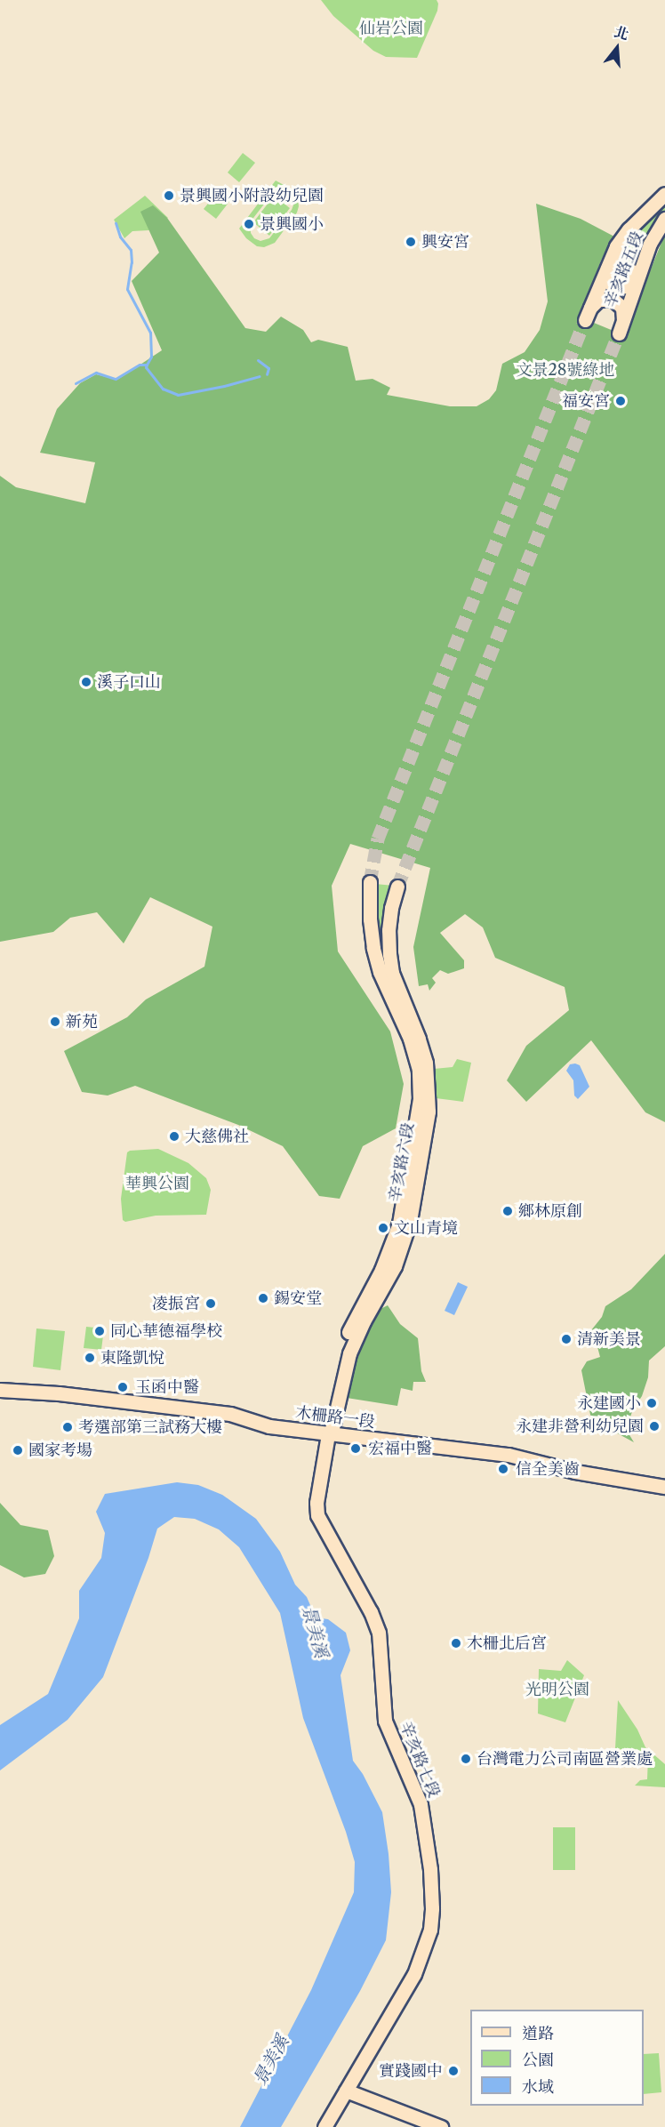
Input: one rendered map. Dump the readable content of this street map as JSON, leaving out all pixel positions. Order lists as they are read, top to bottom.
{
  "streets": {
    "main road": [
      "辛亥路五段",
      "辛亥路六段",
      "木柵路一段",
      "辛亥路七段"
    ]
  },
  "crossings": [
    ["辛亥路六段", "木柵路一段"],
    ["辛亥路六段", "辛亥路七段"],
    ["木柵路一段", "辛亥路七段"]
  ],
  "water": ["景美溪"],
  "parks": [
    "仙岩公園",
    "文景28號綠地",
    "華興公園",
    "光明公園"
  ],
  "places": [
    "景興國小附設幼兒園",
    "景興國小",
    "興安宮",
    "福安宮",
    "溪子口山",
    "新苑",
    "大慈佛社",
    "鄉林原創",
    "文山青境",
    "錫安堂",
    "凌振宮",
    "同心華德福學校",
    "清新美景",
    "東隆凱悅",
    "玉函中醫",
    "永建國小",
    "永建非營利幼兒園",
    "考選部第三試務大樓",
    "宏福中醫",
    "國家考場",
    "信全美齒",
    "木柵北后宮",
    "台灣電力公司南區營業處",
    "實踐國中"
  ],
  "legend": ["道路", "公園", "水域"],
  "north": "top"
}
